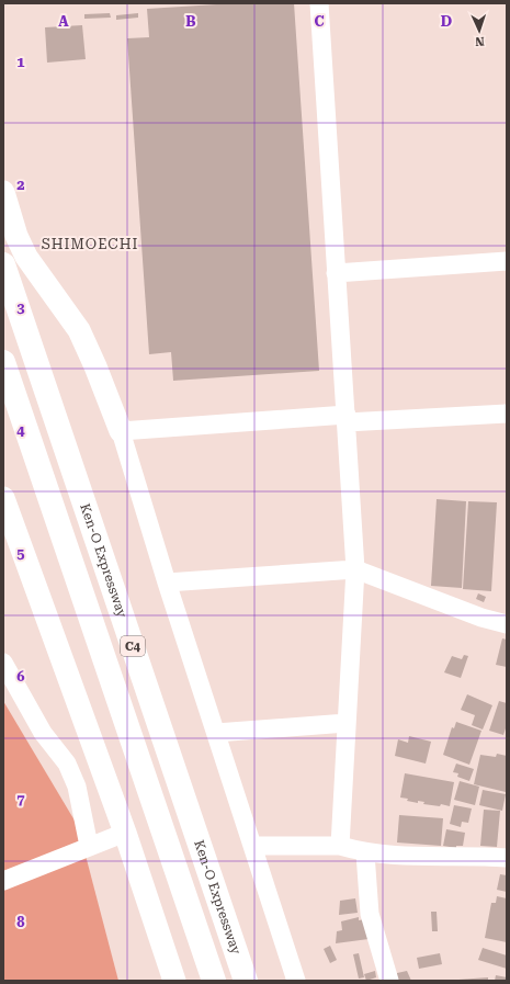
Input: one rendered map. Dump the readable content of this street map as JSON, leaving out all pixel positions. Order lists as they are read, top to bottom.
{
  "streets": {
    "highway": ["Ken-O Expressway", "C4"]
  },
  "districts": ["SHIMOECHI"],
  "north": "bottom",
  "grid": {
    "columns": [
      "A",
      "B",
      "C",
      "D"
    ],
    "rows": [
      "1",
      "2",
      "3",
      "4",
      "5",
      "6",
      "7",
      "8"
    ]
  }
}
